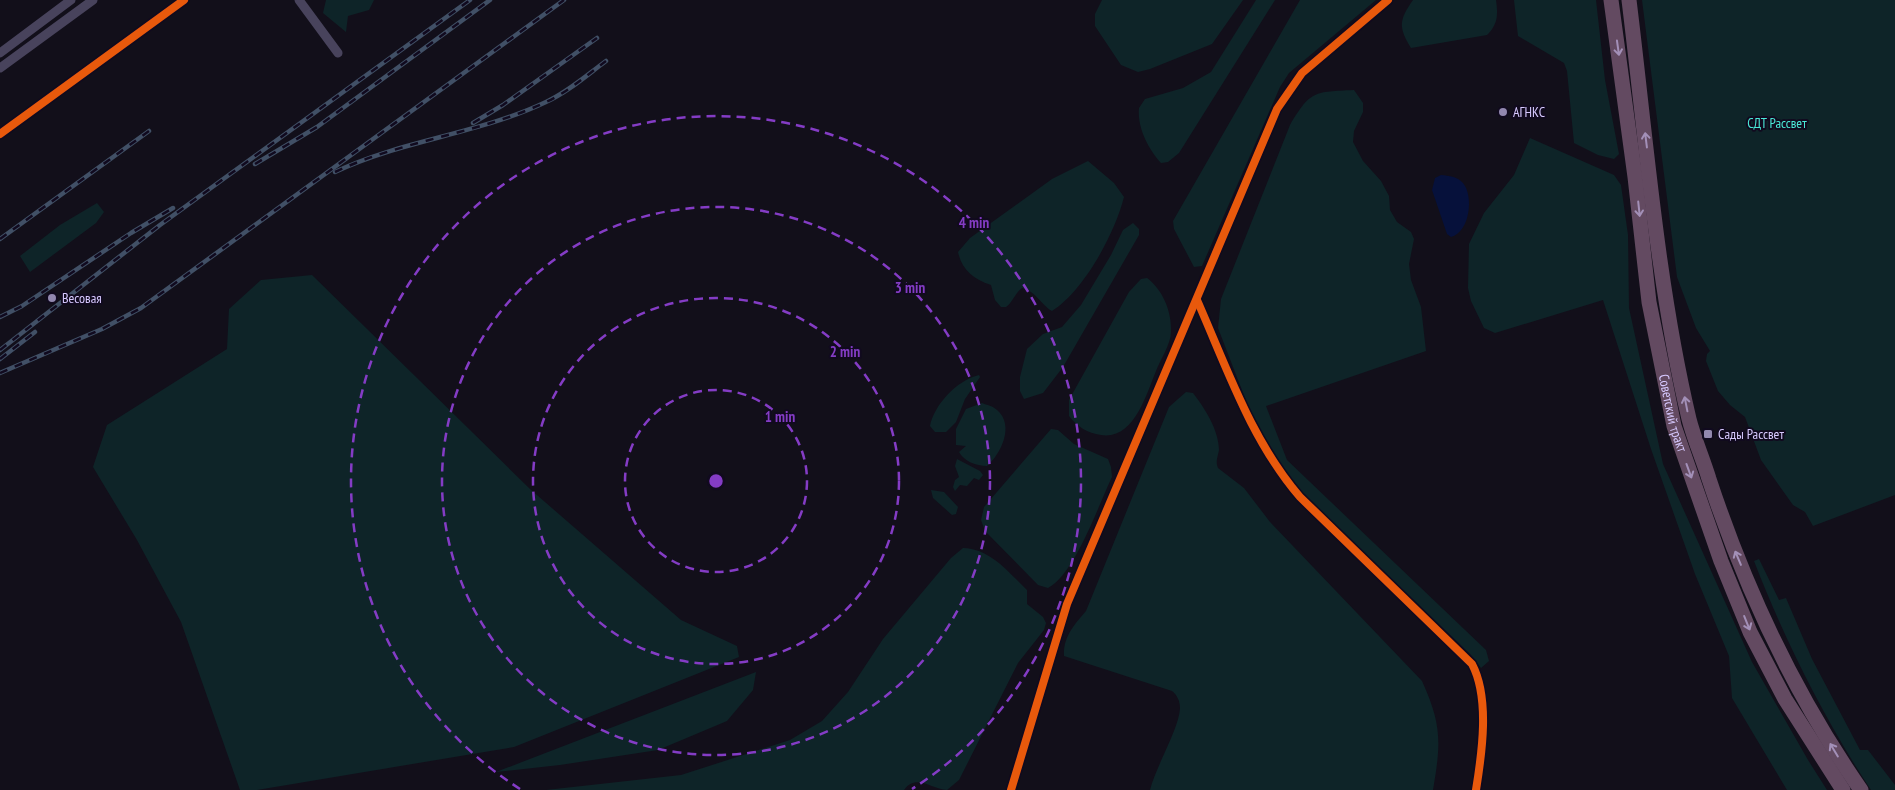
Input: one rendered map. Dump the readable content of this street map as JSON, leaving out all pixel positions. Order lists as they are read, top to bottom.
{
  "streets": {
    "highway": ["Советский тракт"]
  },
  "parks": ["СДТ Рассвет"],
  "places": {
    "other": ["АГНКС", "Весовая"],
    "transit": ["Сады Рассвет"]
  },
  "rings": [
    "4 min",
    "3 min",
    "2 min",
    "1 min"
  ]
}
